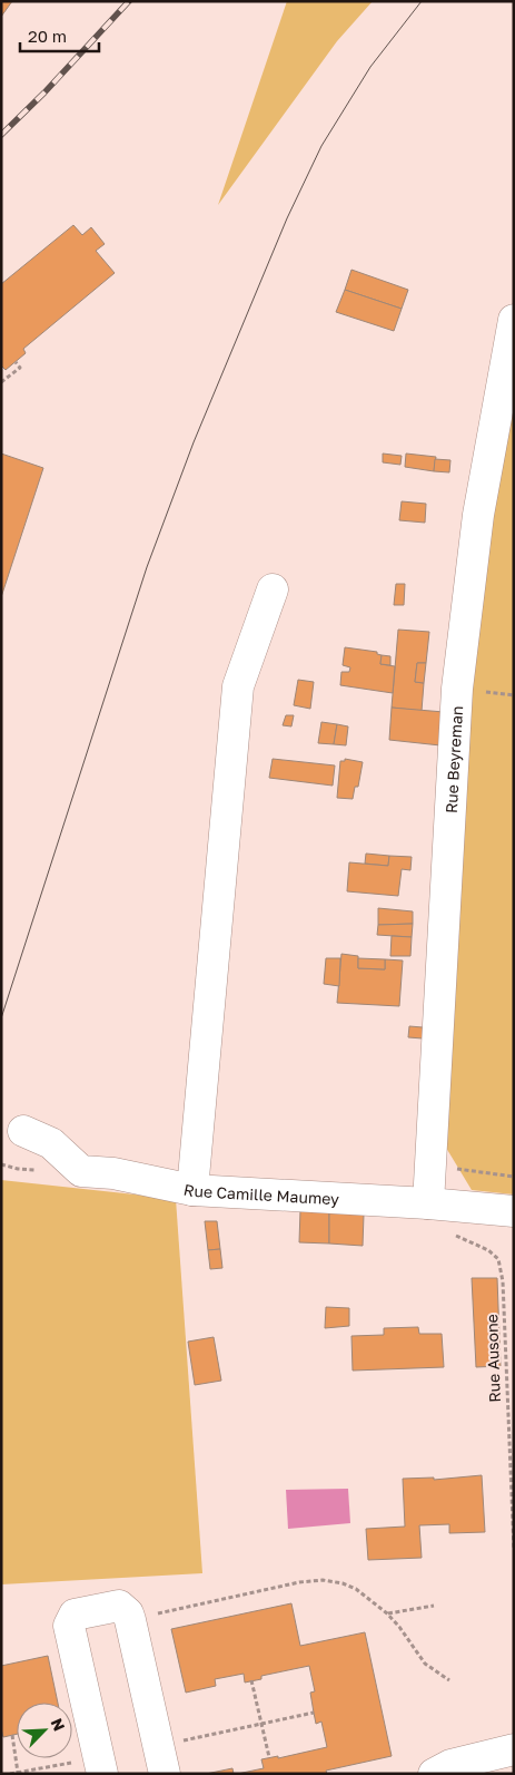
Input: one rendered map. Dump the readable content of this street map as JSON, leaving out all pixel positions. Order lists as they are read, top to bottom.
{
  "streets": {
    "street": ["Rue Beyreman", "Rue Camille Maumey"],
    "path": ["Rue Ausone"]
  },
  "crossings": [
    ["Rue Beyreman", "Rue Camille Maumey"],
    ["Rue Beyreman", "Rue Ausone"],
    ["Rue Camille Maumey", "Rue Ausone"]
  ],
  "scale_bar": "20 m",
  "north": "top right"
}
